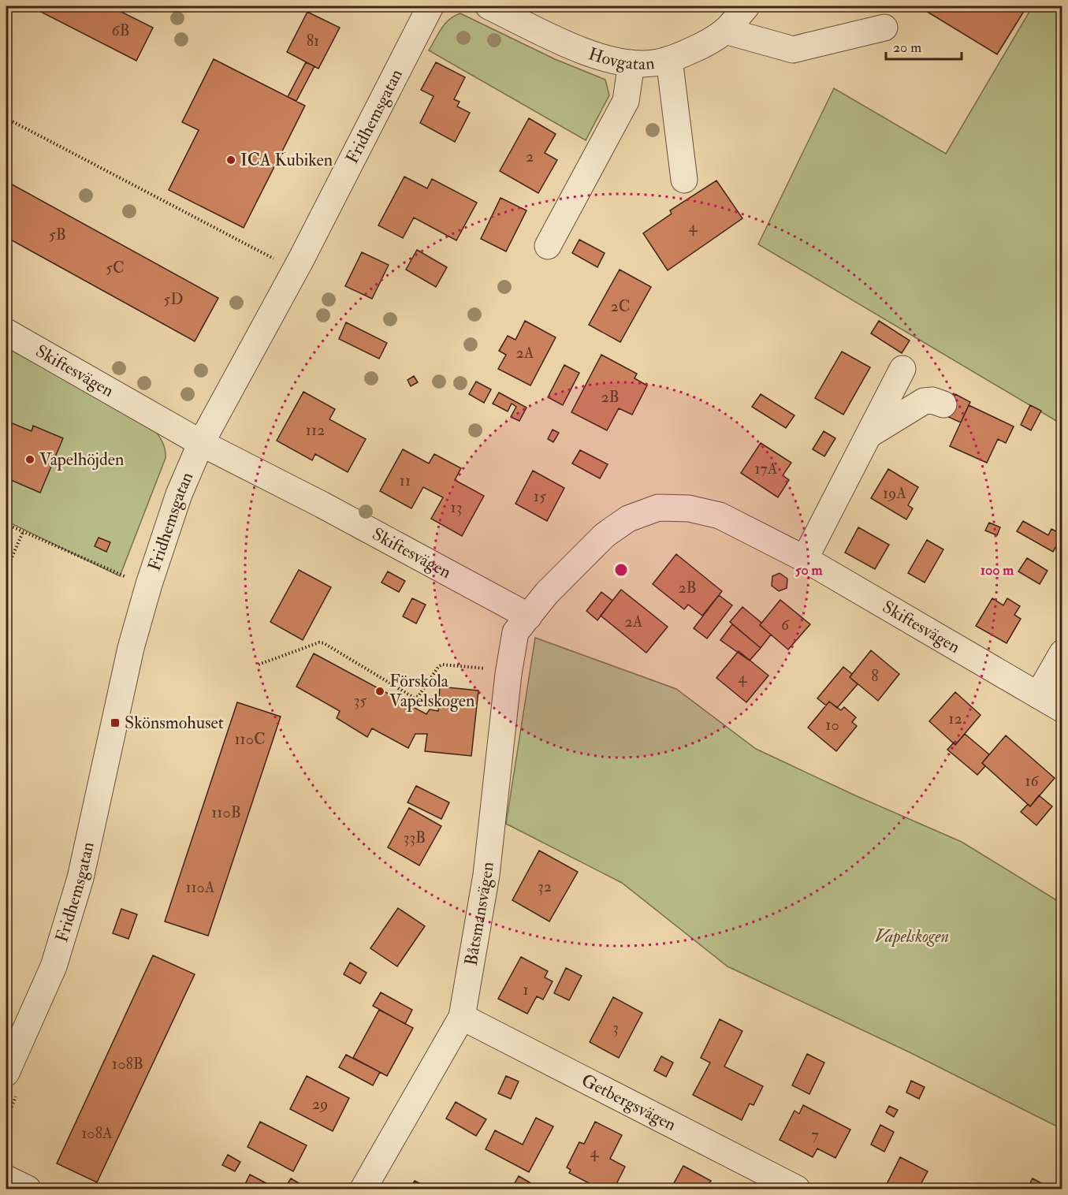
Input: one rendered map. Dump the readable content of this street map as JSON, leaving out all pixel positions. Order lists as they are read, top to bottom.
{
  "streets": {
    "street": [
      "Hovgatan",
      "Fridhemsgatan",
      "Skiftesvägen",
      "Båtsmansvägen",
      "Getbergsvägen"
    ]
  },
  "crossings": [
    ["Fridhemsgatan", "Skiftesvägen"],
    ["Skiftesvägen", "Båtsmansvägen"],
    ["Båtsmansvägen", "Getbergsvägen"]
  ],
  "parks": ["Vapelskogen"],
  "places": {
    "other": ["ICA Kubiken", "Vapelhöjden", "Förskola Vapelskogen"],
    "transit": ["Skönsmohuset"]
  },
  "house_numbers": [
    "6B",
    "81",
    "2",
    "4",
    "5B",
    "5C",
    "5D",
    "2C",
    "2A",
    "2B",
    "112",
    "17A",
    "11",
    "19A",
    "15",
    "13",
    "2B",
    "2A",
    "6",
    "8",
    "4",
    "35",
    "12",
    "10",
    "110C",
    "16",
    "110B",
    "33B",
    "32",
    "110A",
    "1",
    "3",
    "108B",
    "29",
    "108A",
    "7",
    "4"
  ],
  "scale_bar": "20 m",
  "rings": ["50 m", "100 m"]
}
